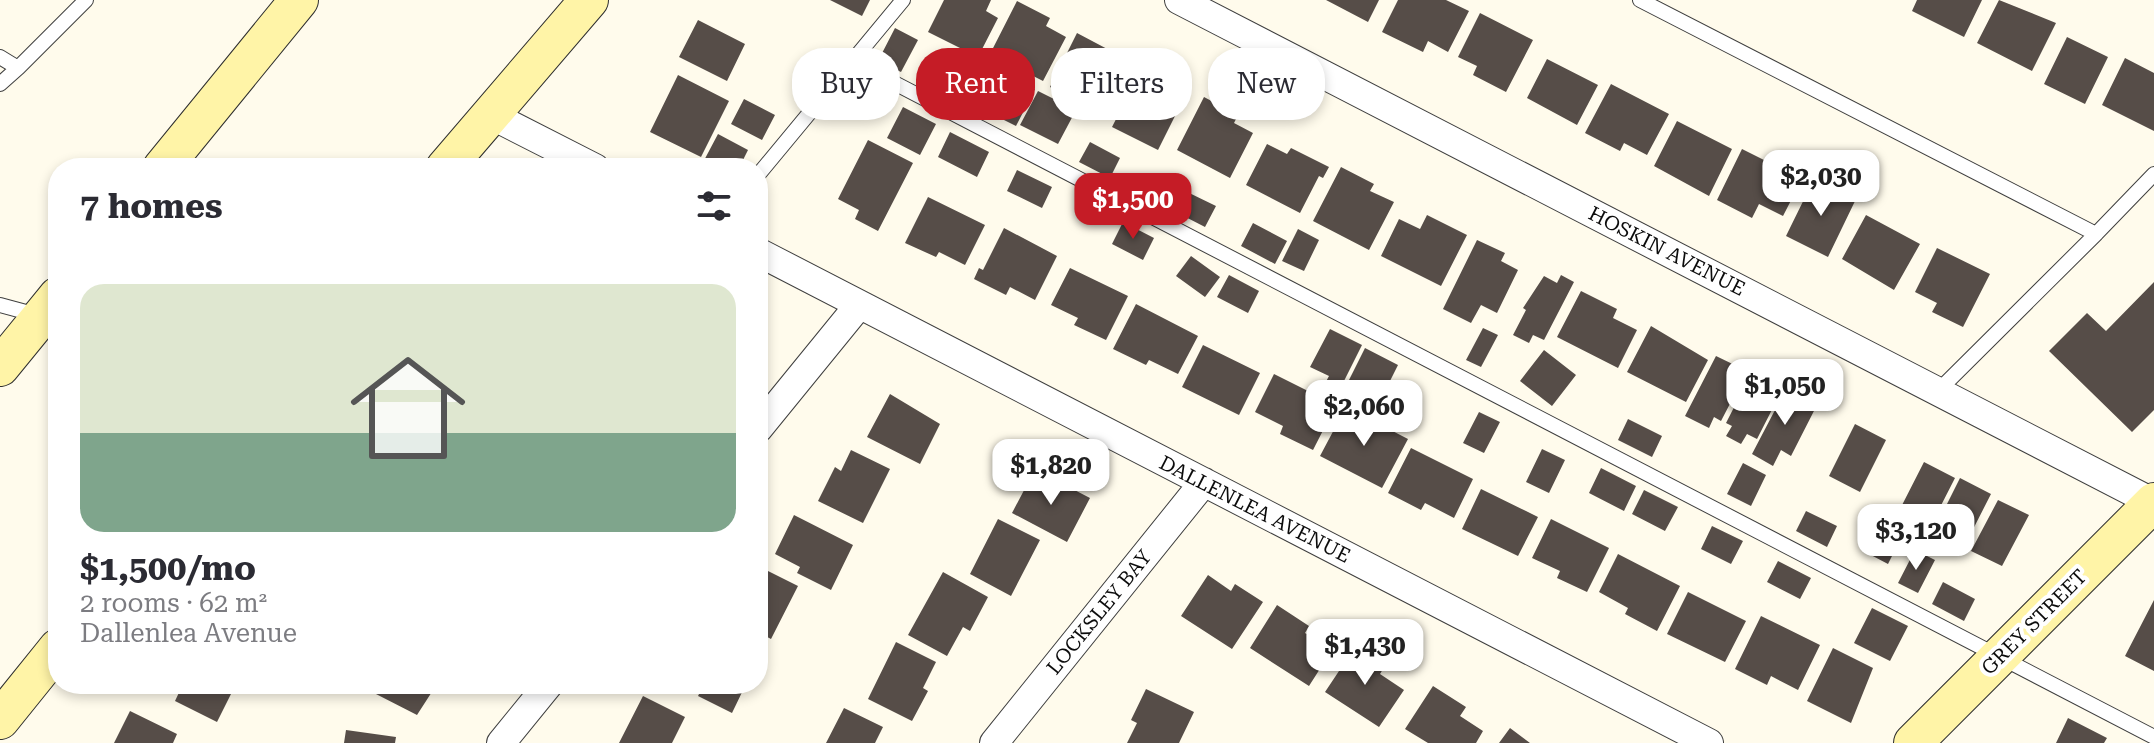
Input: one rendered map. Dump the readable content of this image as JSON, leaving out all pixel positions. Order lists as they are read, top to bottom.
{
  "streets": {
    "street": [
      "HOSKIN AVENUE",
      "DALLENLEA AVENUE",
      "LOCKSLEY BAY",
      "GREY STREET"
    ]
  },
  "crossings": [
    ["HOSKIN AVENUE", "GREY STREET"],
    ["DALLENLEA AVENUE", "LOCKSLEY BAY"]
  ],
  "page": {
    "chip": [
      "Buy",
      "Rent",
      "Filters",
      "New"
    ],
    "price": [
      "$2,030",
      "$1,500",
      "$1,050",
      "$2,060",
      "$1,820",
      "$3,120",
      "$1,430"
    ],
    "heading": "7 homes",
    "list": [
      {
        "name": "$1,500/mo",
        "note": "2 rooms · 62 m² · Dallenlea Avenue"
      }
    ]
  }
}
